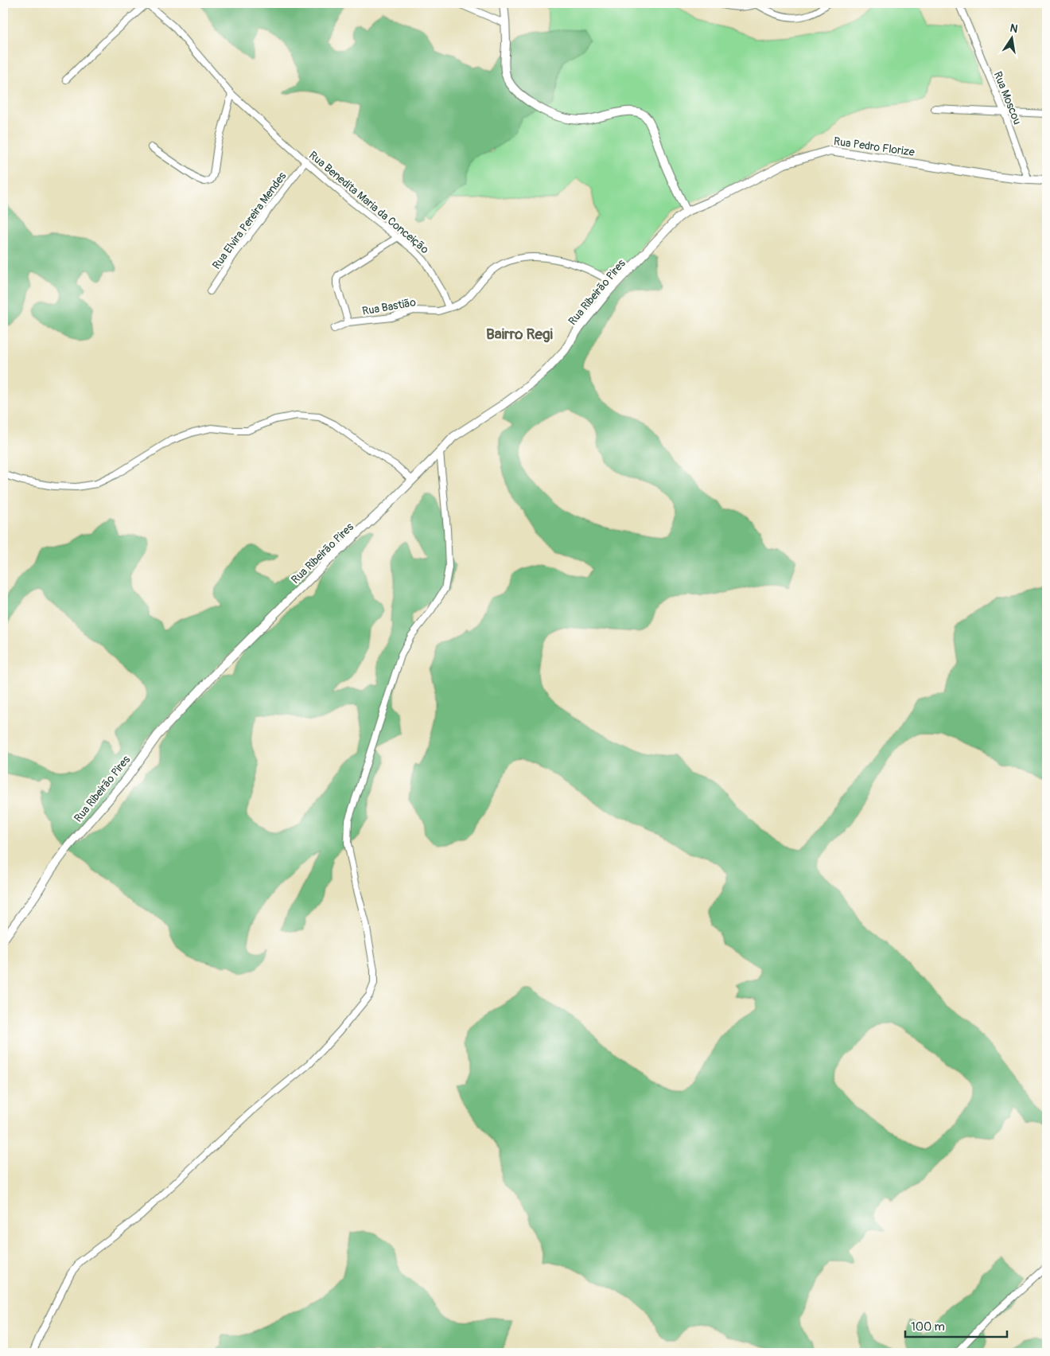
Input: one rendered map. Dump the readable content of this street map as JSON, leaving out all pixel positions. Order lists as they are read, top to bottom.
{
  "streets": {
    "street": [
      "Rua Moscou",
      "Rua Pedro Florize",
      "Rua Benedita Maria da Conceição",
      "Rua Elvira Pereira Mendes",
      "Rua Ribeirão Pires",
      "Rua Bastião"
    ]
  },
  "crossings": [
    ["Rua Moscou", "Rua Pedro Florize"],
    ["Rua Pedro Florize", "Rua Ribeirão Pires"],
    ["Rua Benedita Maria da Conceição", "Rua Elvira Pereira Mendes"],
    ["Rua Benedita Maria da Conceição", "Rua Bastião"]
  ],
  "districts": ["Bairro Regi"],
  "scale_bar": "100 m",
  "north": "top"
}
